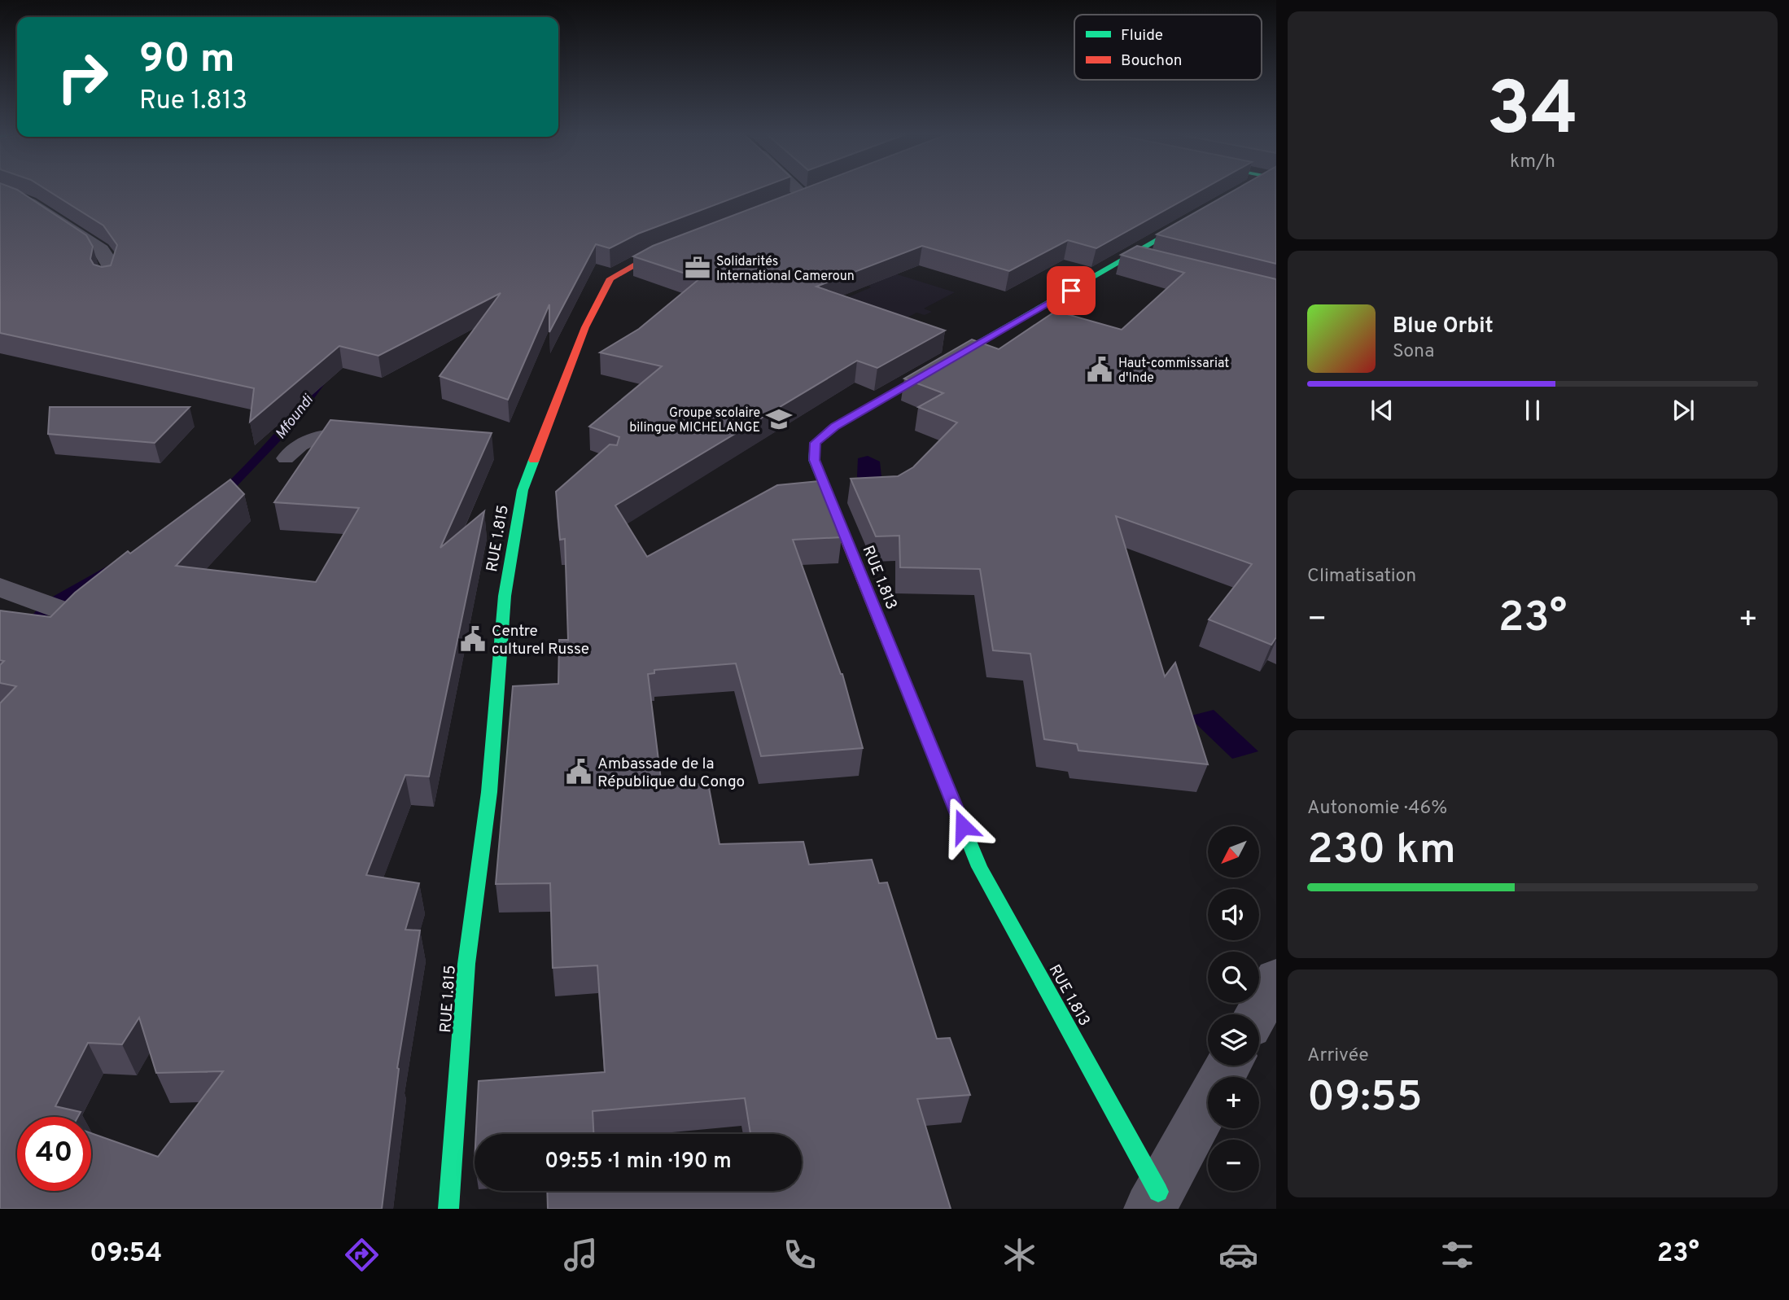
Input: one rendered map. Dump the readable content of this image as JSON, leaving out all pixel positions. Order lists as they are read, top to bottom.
{
  "streets": {
    "main road": ["RUE 1.815", "RUE 1.813"]
  },
  "water": ["Mfoundi"],
  "places": {
    "office": ["Solidarités International Cameroun"],
    "public building": ["Haut-commissariat d'Inde", "Centre culturel Russe", "Ambassade de la République du Congo"],
    "school or university": ["Groupe scolaire bilingue MICHELANGE"]
  },
  "legend": ["Fluide", "Bouchon"],
  "north": "bottom left",
  "page": {
    "tile": [
      ["34", "km/h"],
      "Climatisation",
      ["Autonomie · 46%", "230 km"],
      ["Arrivée", "09:55"]
    ],
    "turn": ["90 m", "Rue 1.813"],
    "song": ["Blue Orbit", "Sona"],
    "heat": ["−", "23°", "+"],
    "map_buttons": ["+", "−"],
    "limit": "40",
    "trip": "09:55 · 1 min · 190 m",
    "tabs": ["09:54", "23°"]
  }
}
